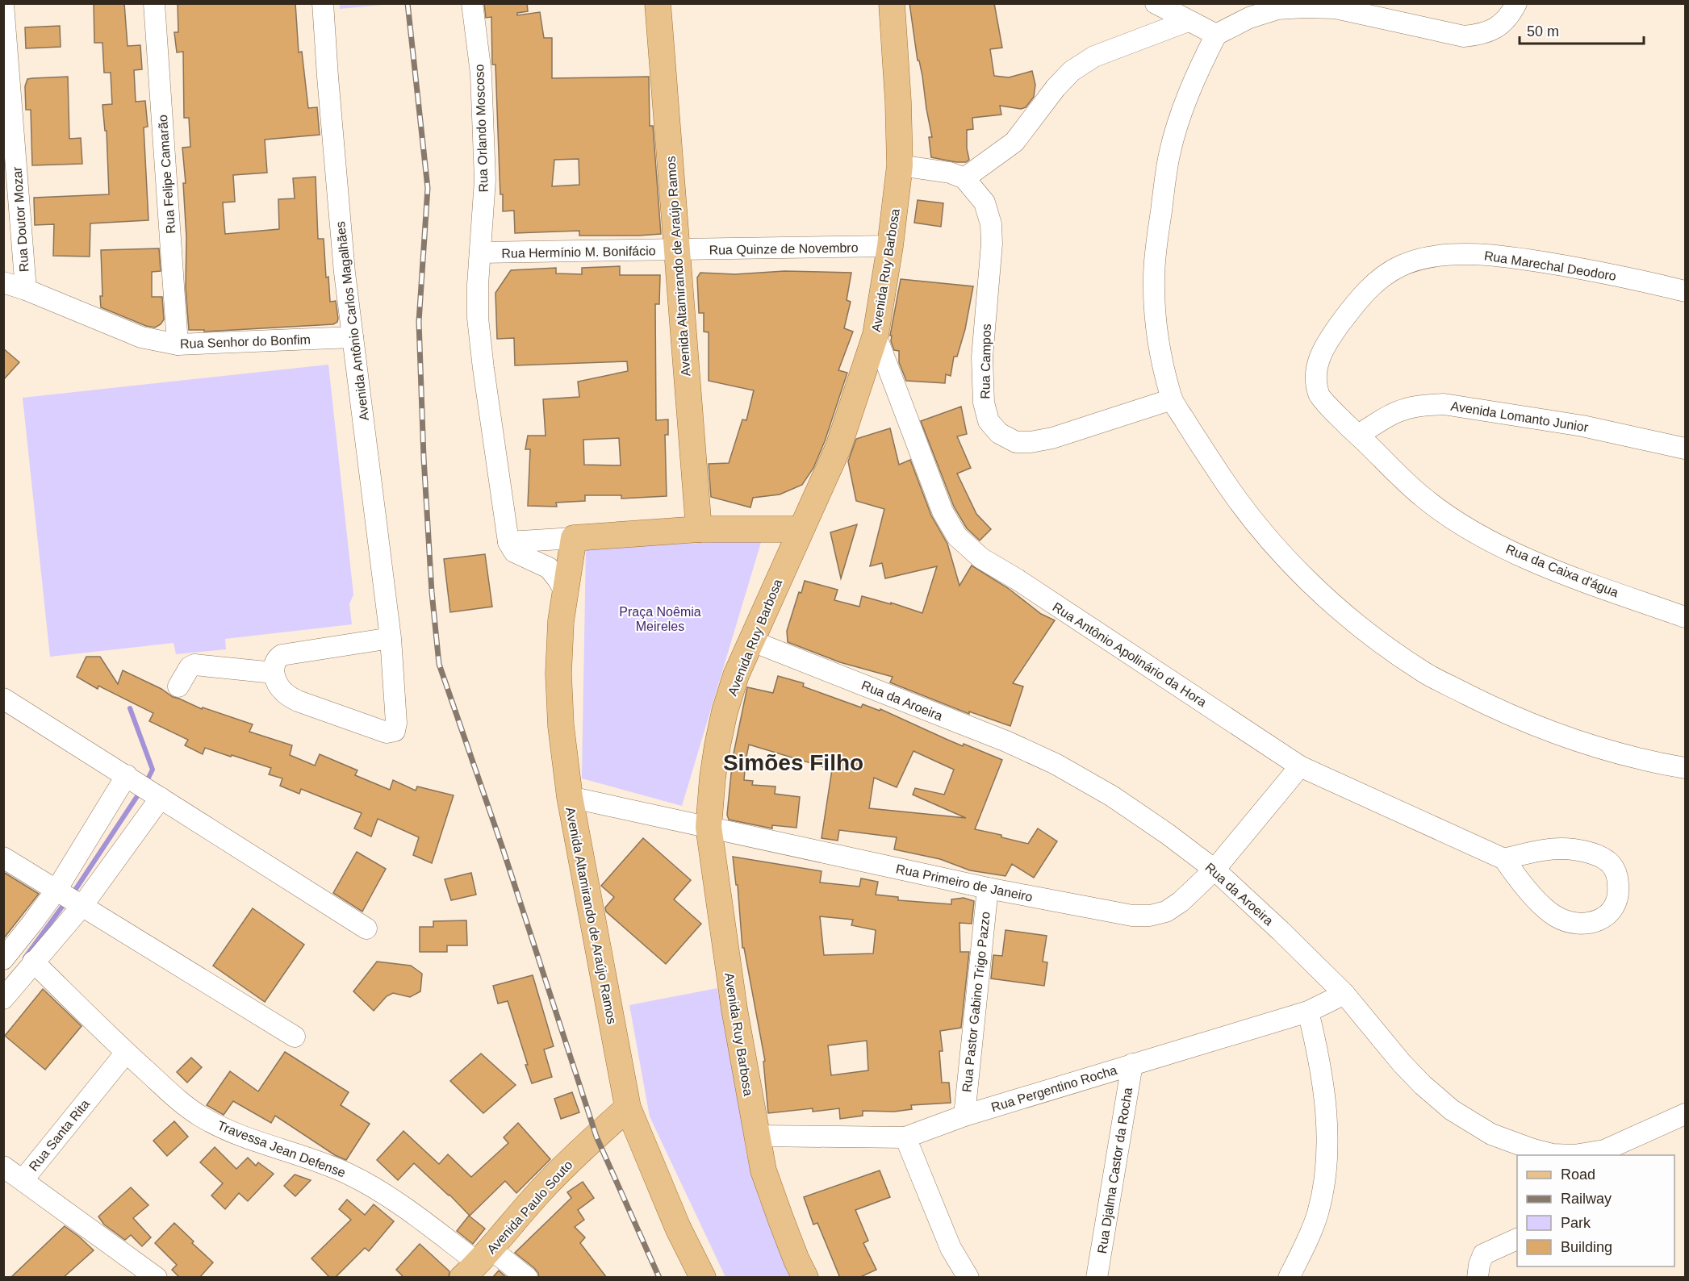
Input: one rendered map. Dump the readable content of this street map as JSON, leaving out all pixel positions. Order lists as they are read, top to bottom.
{
  "streets": {
    "main road": ["Avenida Altamirando de Araújo Ramos", "Avenida Ruy Barbosa", "Avenida Paulo Souto"],
    "street": [
      "Rua Orlando Moscoso",
      "Rua Felipe Camarão",
      "Rua Doutor Mozar",
      "Rua Quinze de Novembro",
      "Rua Hermínio M. Bonifácio",
      "Rua Marechal Deodoro",
      "Avenida Antônio Carlos Magalhães",
      "Rua Senhor do Bonfim",
      "Rua Campos",
      "Avenida Lomanto Junior",
      "Rua da Caixa d'água",
      "Rua Antônio Apolinário da Hora",
      "Rua da Aroeira",
      "Rua Primeiro de Janeiro",
      "Rua Pastor Gabino Trigo Pazzo",
      "Rua Pergentino Rocha",
      "Rua Santa Rita",
      "Travessa Jean Defense",
      "Rua Djalma Castor da Rocha"
    ]
  },
  "crossings": [
    ["Rua Orlando Moscoso", "Rua Hermínio M. Bonifácio"],
    ["Rua Felipe Camarão", "Rua Senhor do Bonfim"],
    ["Rua Doutor Mozar", "Rua Senhor do Bonfim"],
    ["Rua Quinze de Novembro", "Rua Hermínio M. Bonifácio"],
    ["Rua Quinze de Novembro", "Avenida Altamirando de Araújo Ramos"],
    ["Rua Quinze de Novembro", "Avenida Ruy Barbosa"],
    ["Rua Hermínio M. Bonifácio", "Avenida Altamirando de Araújo Ramos"],
    ["Rua Marechal Deodoro", "Avenida Lomanto Junior"],
    ["Rua Marechal Deodoro", "Rua da Caixa d'água"],
    ["Avenida Altamirando de Araújo Ramos", "Rua Primeiro de Janeiro"],
    ["Avenida Altamirando de Araújo Ramos", "Avenida Paulo Souto"],
    ["Avenida Ruy Barbosa", "Rua Antônio Apolinário da Hora"],
    ["Avenida Ruy Barbosa", "Rua da Aroeira"],
    ["Avenida Ruy Barbosa", "Rua Primeiro de Janeiro"],
    ["Avenida Ruy Barbosa", "Rua Pergentino Rocha"],
    ["Avenida Antônio Carlos Magalhães", "Rua Senhor do Bonfim"],
    ["Avenida Lomanto Junior", "Rua da Caixa d'água"],
    ["Rua Antônio Apolinário da Hora", "Rua Primeiro de Janeiro"],
    ["Rua da Aroeira", "Rua Primeiro de Janeiro"],
    ["Rua da Aroeira", "Rua Pergentino Rocha"],
    ["Rua Primeiro de Janeiro", "Rua Pastor Gabino Trigo Pazzo"],
    ["Rua Pastor Gabino Trigo Pazzo", "Rua Pergentino Rocha"],
    ["Rua Pergentino Rocha", "Rua Djalma Castor da Rocha"],
    ["Rua Santa Rita", "Travessa Jean Defense"],
    ["Travessa Jean Defense", "Avenida Paulo Souto"]
  ],
  "districts": ["Simões Filho"],
  "parks": ["Praça Noêmia Meireles"],
  "legend": [
    "Road",
    "Railway",
    "Park",
    "Building"
  ],
  "scale_bar": "50 m"
}
